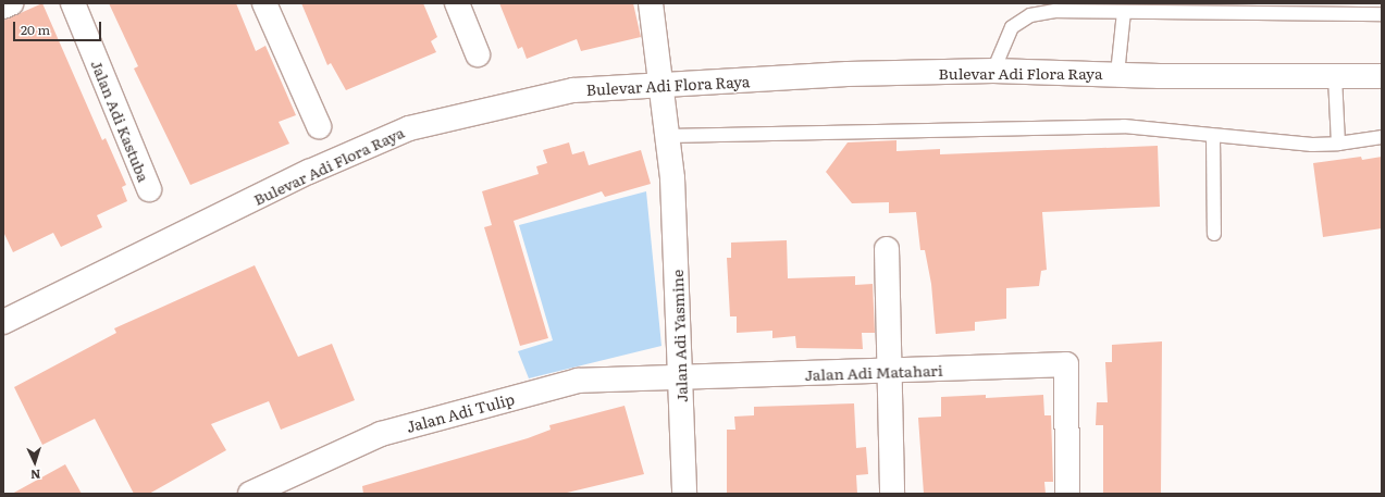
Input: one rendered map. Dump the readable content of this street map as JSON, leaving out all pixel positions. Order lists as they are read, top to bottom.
{
  "streets": {
    "street": [
      "Bulevar Adi Flora Raya",
      "Jalan Adi Kastuba",
      "Jalan Adi Yasmine",
      "Jalan Adi Matahari",
      "Jalan Adi Tulip"
    ]
  },
  "crossings": [
    ["Bulevar Adi Flora Raya", "Jalan Adi Yasmine"],
    ["Jalan Adi Yasmine", "Jalan Adi Matahari"],
    ["Jalan Adi Yasmine", "Jalan Adi Tulip"],
    ["Jalan Adi Matahari", "Jalan Adi Tulip"]
  ],
  "scale_bar": "20 m",
  "north": "bottom"
}
